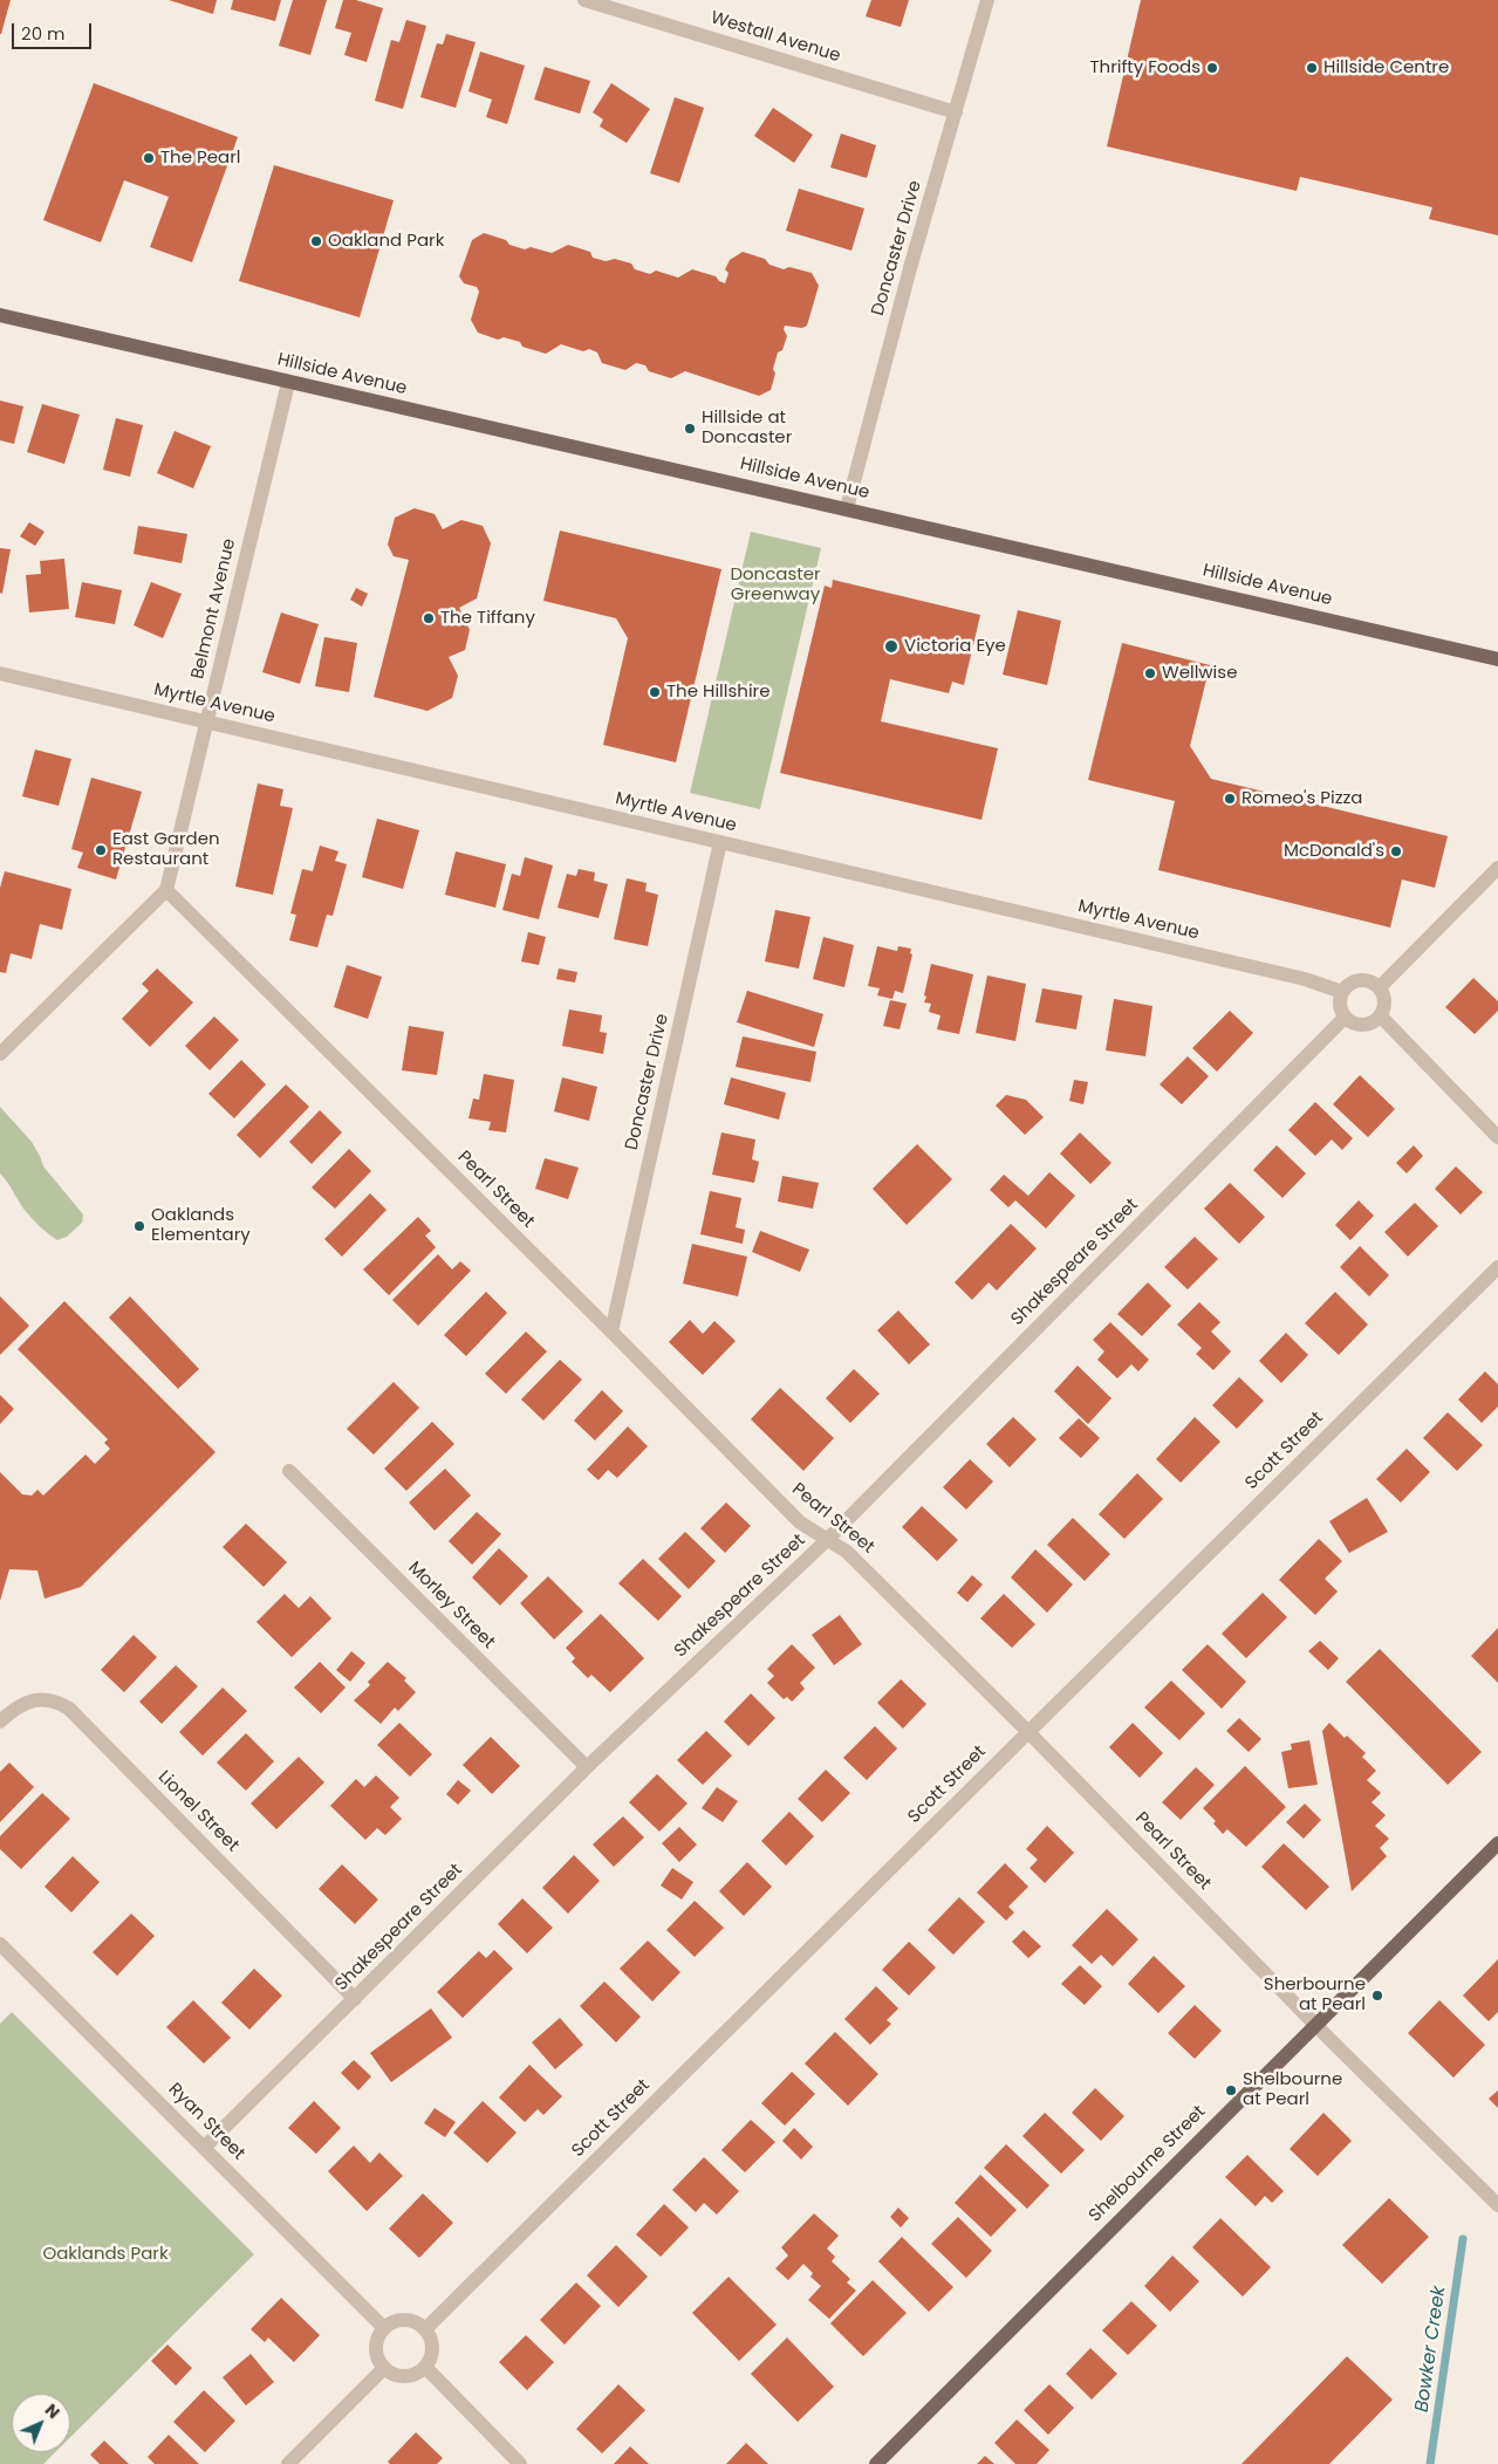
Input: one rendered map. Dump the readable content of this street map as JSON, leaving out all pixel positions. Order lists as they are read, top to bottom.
{
  "streets": {
    "main road": ["Hillside Avenue", "Shelbourne Street"],
    "street": [
      "Westall Avenue",
      "Doncaster Drive",
      "Belmont Avenue",
      "Myrtle Avenue",
      "Pearl Street",
      "Shakespeare Street",
      "Scott Street",
      "Morley Street",
      "Lionel Street",
      "Ryan Street"
    ]
  },
  "crossings": [
    ["Westall Avenue", "Doncaster Drive"],
    ["Doncaster Drive", "Hillside Avenue"],
    ["Doncaster Drive", "Myrtle Avenue"],
    ["Doncaster Drive", "Pearl Street"],
    ["Hillside Avenue", "Belmont Avenue"],
    ["Belmont Avenue", "Myrtle Avenue"],
    ["Belmont Avenue", "Pearl Street"],
    ["Myrtle Avenue", "Shakespeare Street"],
    ["Pearl Street", "Shakespeare Street"],
    ["Pearl Street", "Scott Street"],
    ["Pearl Street", "Shelbourne Street"],
    ["Shakespeare Street", "Morley Street"],
    ["Shakespeare Street", "Lionel Street"],
    ["Shakespeare Street", "Ryan Street"],
    ["Scott Street", "Ryan Street"]
  ],
  "water": ["Bowker Creek"],
  "parks": ["Doncaster Greenway", "Oaklands Park"],
  "places": [
    "Thrifty Foods",
    "Hillside Centre",
    "The Pearl",
    "Oakland Park",
    "Hillside at Doncaster",
    "The Tiffany",
    "Victoria Eye",
    "Wellwise",
    "The Hillshire",
    "Romeo's Pizza",
    "East Garden Restaurant",
    "McDonald's",
    "Oaklands Elementary",
    "Sherbourne at Pearl",
    "Shelbourne at Pearl"
  ],
  "scale_bar": "20 m",
  "north": "top right"
}
